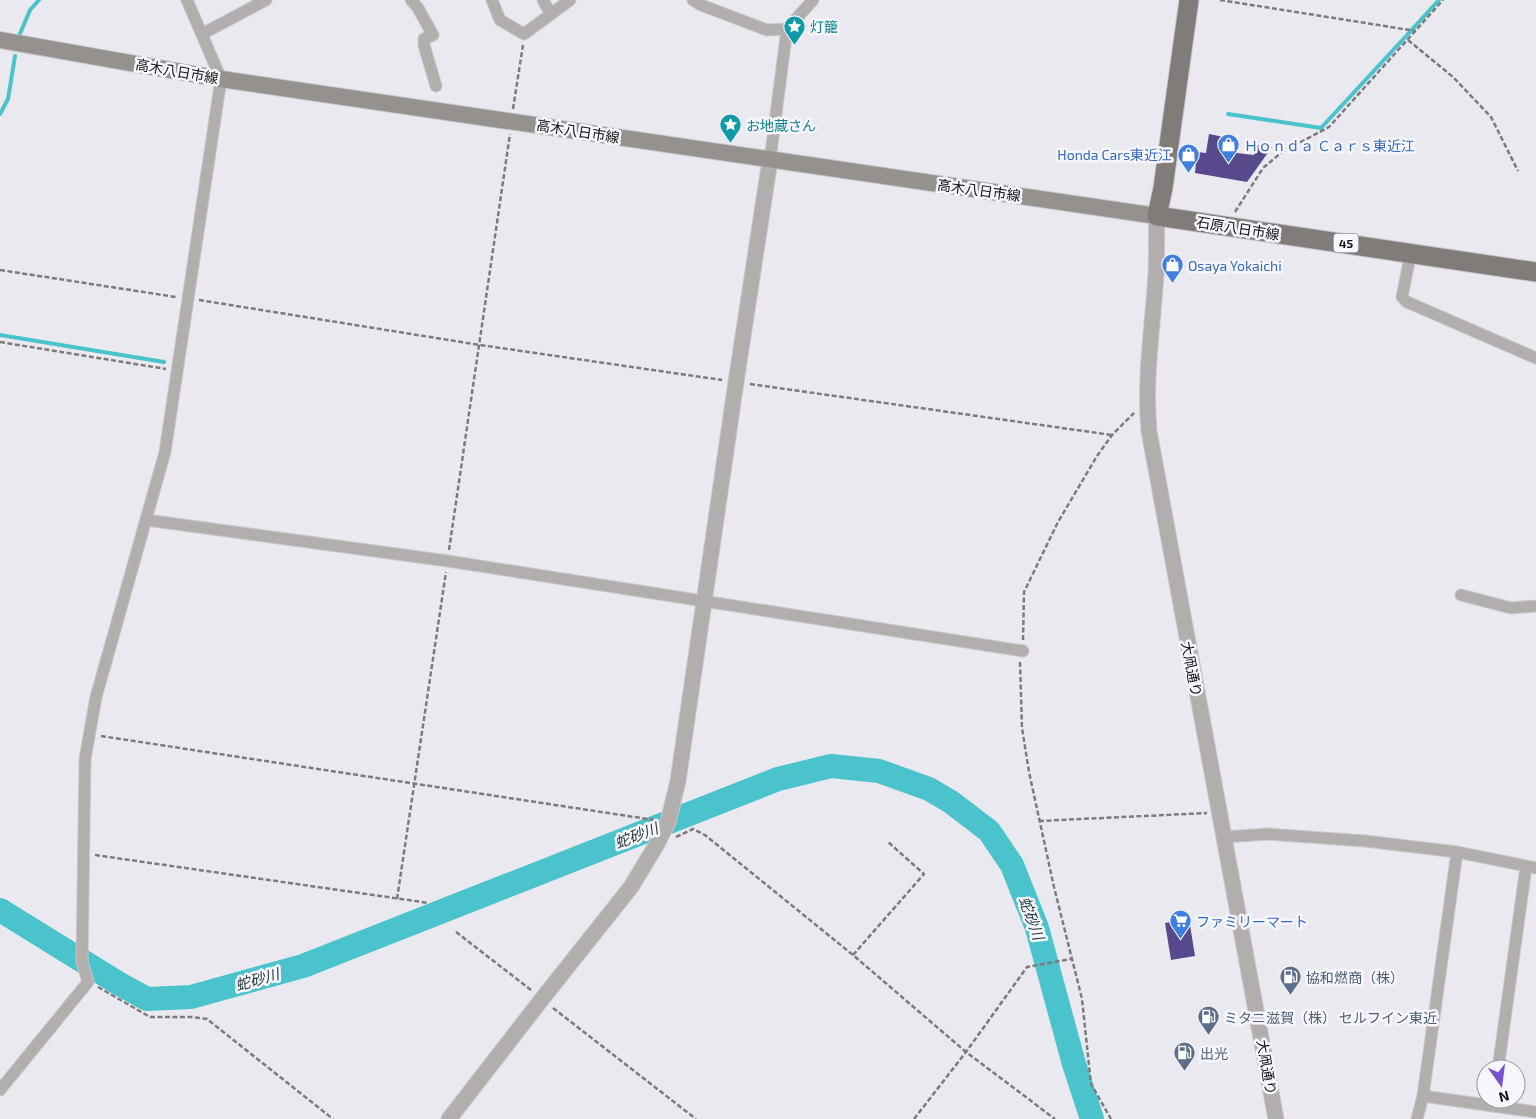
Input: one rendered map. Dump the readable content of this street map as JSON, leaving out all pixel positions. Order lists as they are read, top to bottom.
{
  "streets": {
    "main road": ["高木八日市線", "石原八日市線", "45"],
    "street": ["大凧通り"]
  },
  "crossings": [
    ["高木八日市線", "石原八日市線"],
    ["高木八日市線", "大凧通り"],
    ["石原八日市線", "大凧通り"]
  ],
  "water": ["蛇砂川"],
  "places": {
    "place": ["灯籠", "お地蔵さん"],
    "shop": ["Ｈｏｎｄａ Ｃａｒｓ東近江", "Honda Cars東近江", "Osaya Yokaichi"],
    "supermarket": ["ファミリーマート"],
    "fuel station": ["協和燃商（株）", "ミタニ滋賀（株） セルフイン東近", "出光"]
  },
  "north": "bottom"
}
